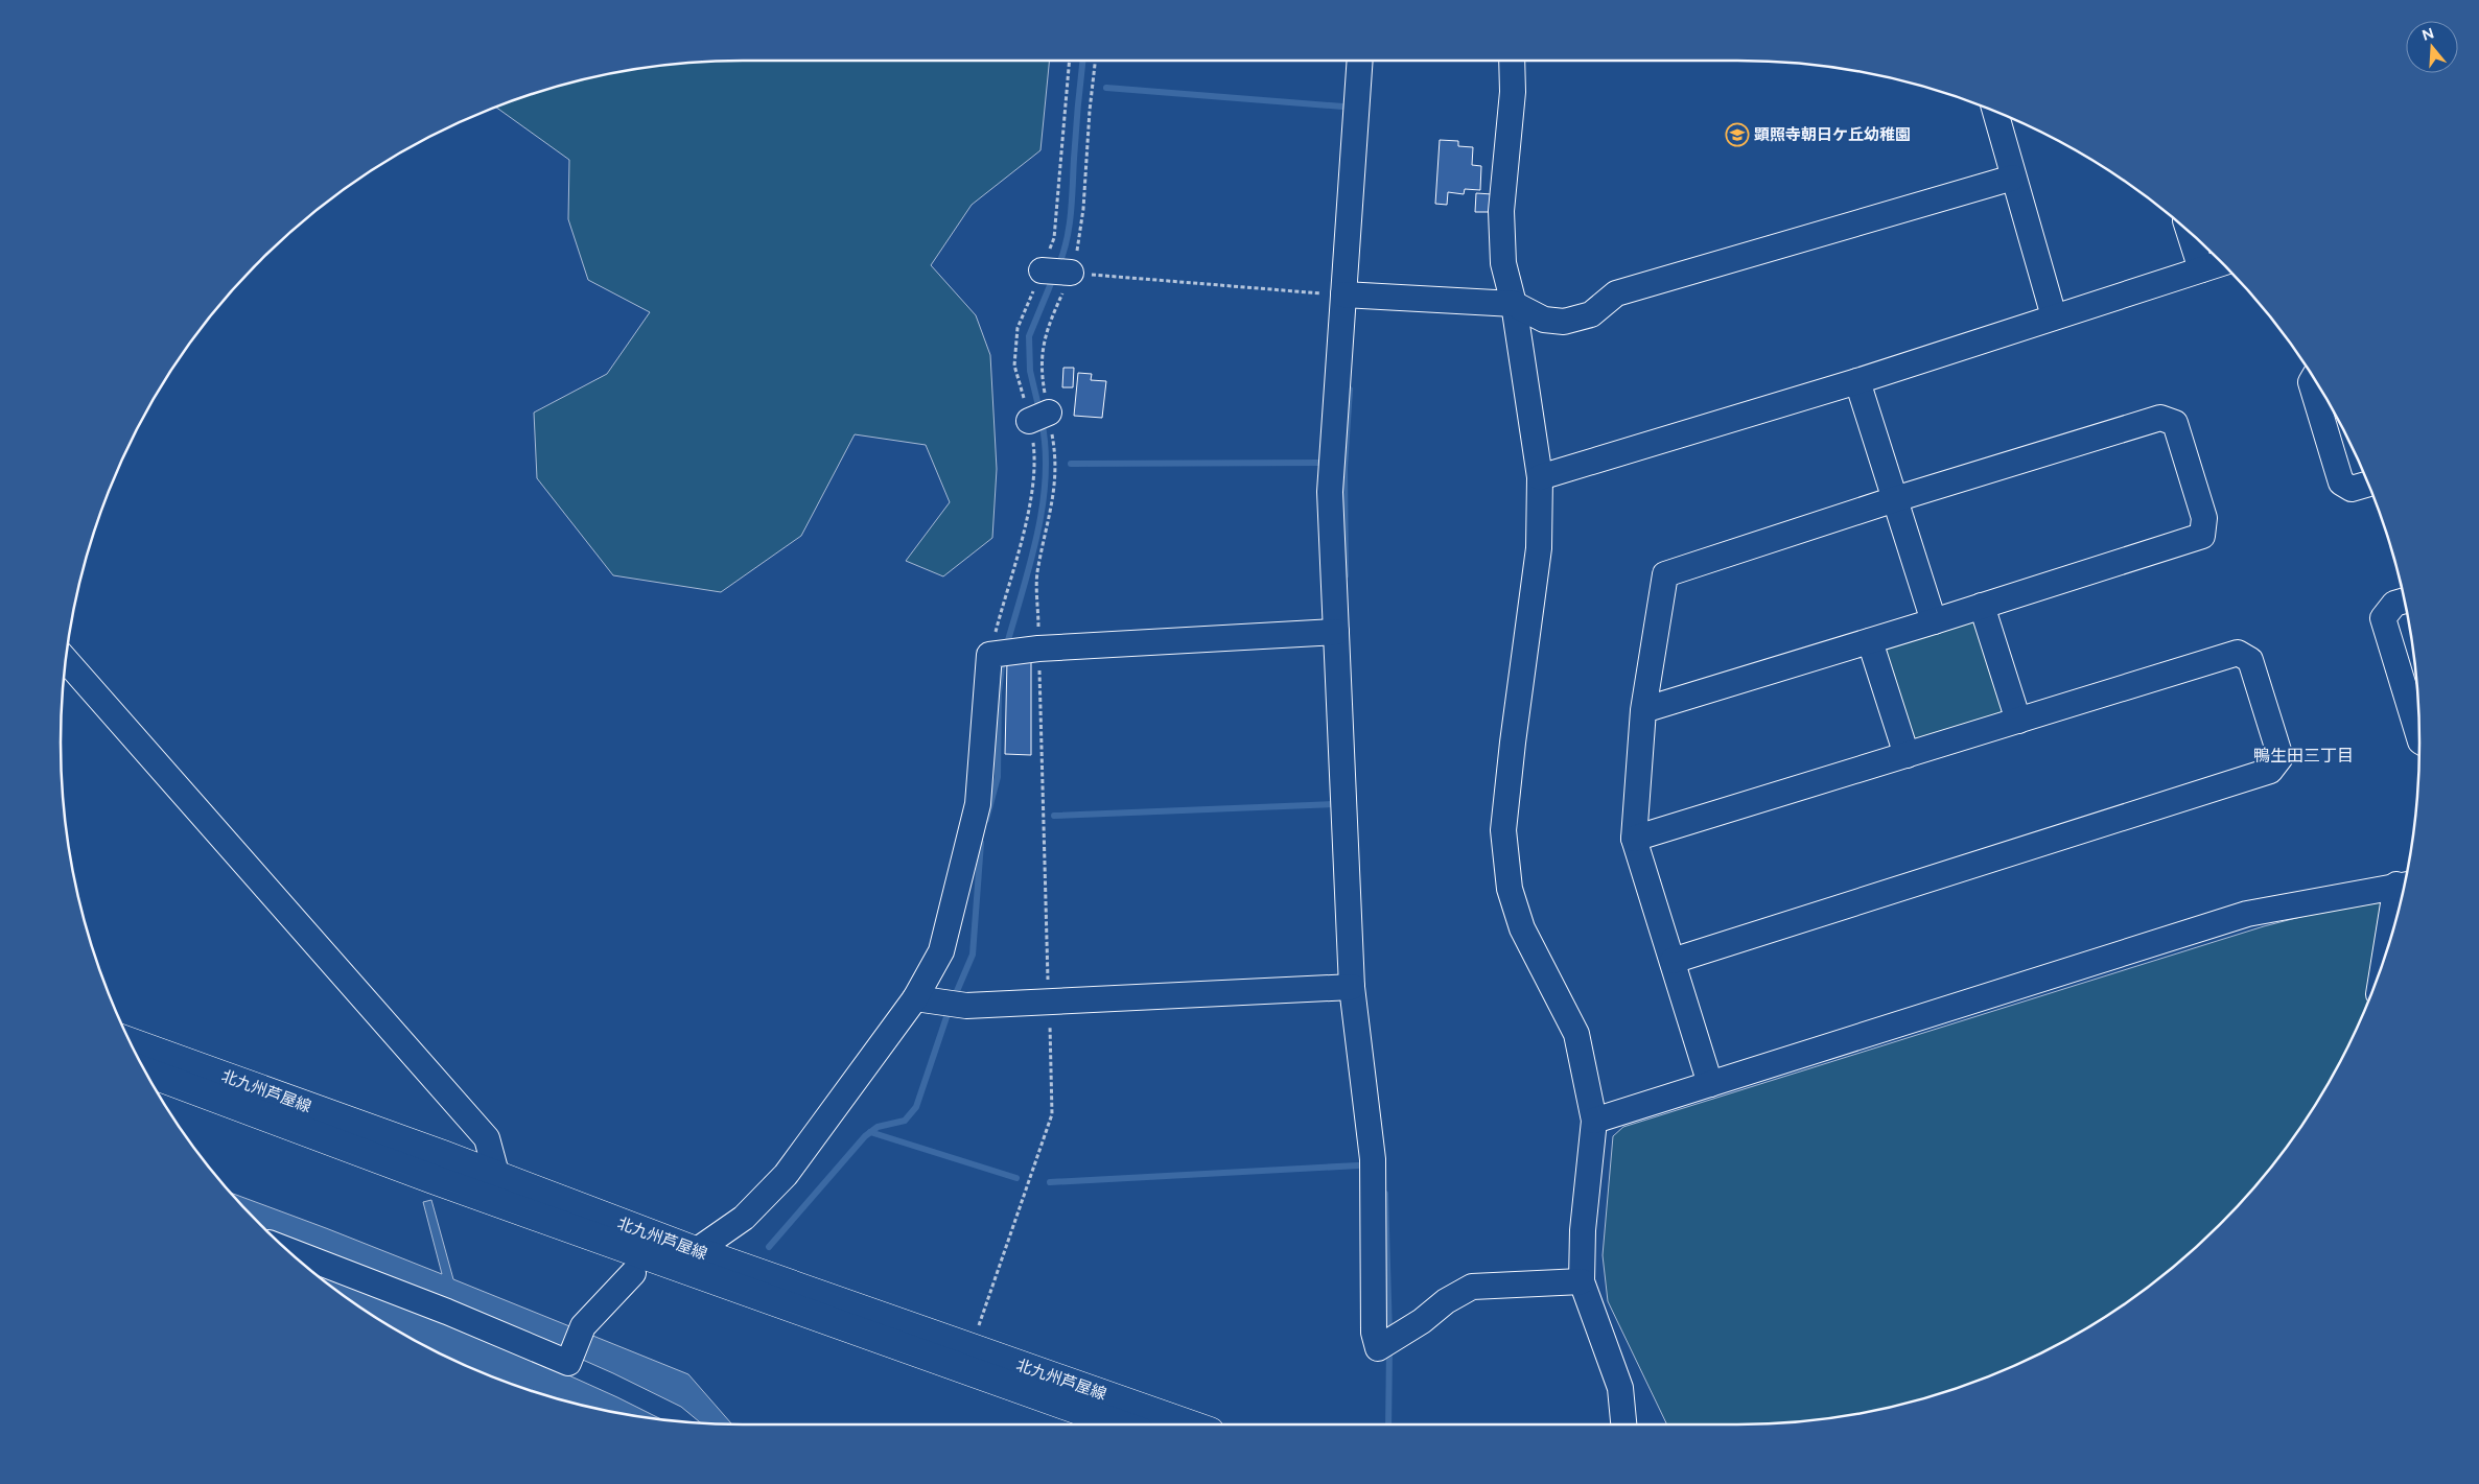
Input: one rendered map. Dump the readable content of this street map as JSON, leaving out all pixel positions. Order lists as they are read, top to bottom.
{
  "streets": {
    "main road": ["北九州芦屋線"]
  },
  "districts": ["鴨生田三丁目"],
  "places": {
    "school or university": ["顕照寺朝日ケ丘幼稚園"]
  },
  "north": "top"
}
